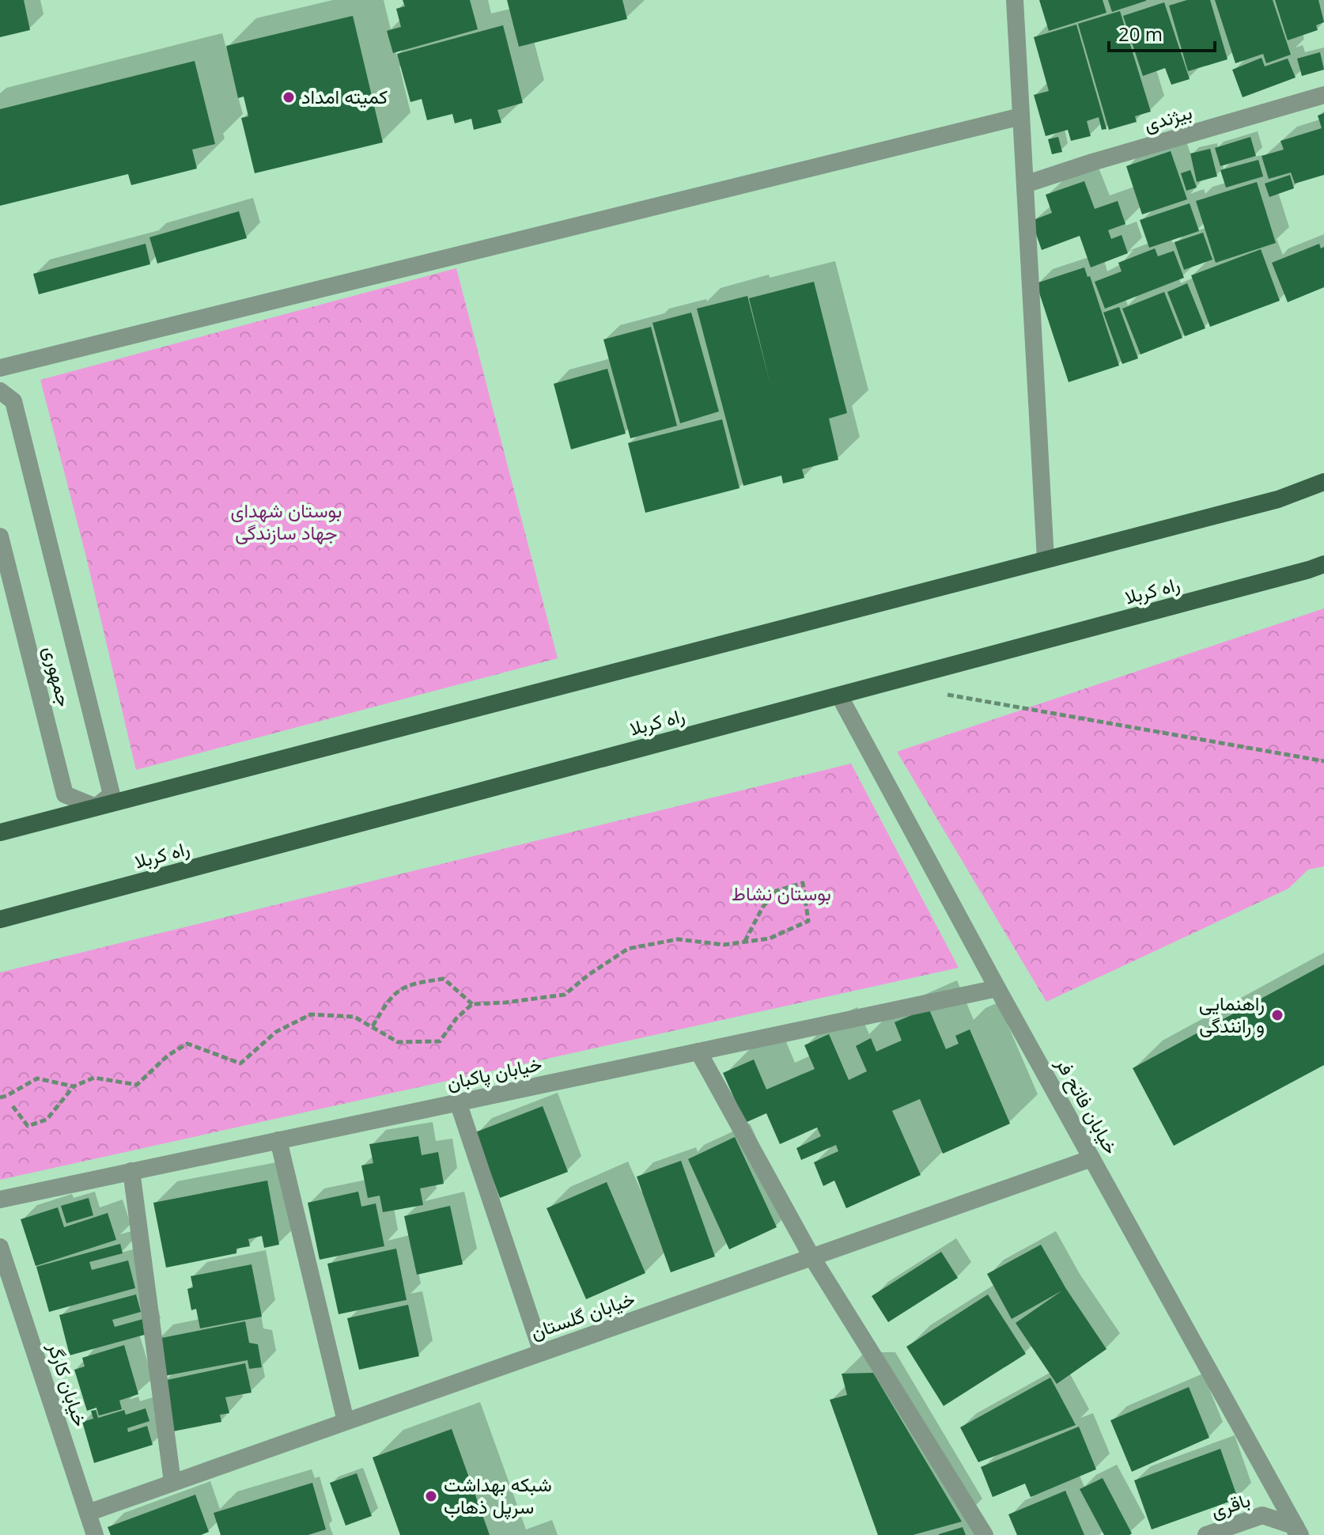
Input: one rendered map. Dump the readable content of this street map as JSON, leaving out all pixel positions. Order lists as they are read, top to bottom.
{
  "streets": {
    "main road": ["راه کربلا"],
    "street": [
      "بیژندی",
      "جمهوری",
      "خیابان پاکبان",
      "خیابان فاتح فر",
      "خیابان گلستان",
      "خیابان کارگر",
      "باقری"
    ]
  },
  "crossings": [
    ["راه کربلا", "خیابان فاتح فر"],
    ["خیابان پاکبان", "خیابان فاتح فر"],
    ["خیابان فاتح فر", "خیابان گلستان"],
    ["خیابان فاتح فر", "باقری"],
    ["خیابان گلستان", "خیابان کارگر"]
  ],
  "parks": ["بوستان شهدای جهاد سازندگی", "بوستان نشاط"],
  "places": ["کمیته امداد", "راهنمایی و رانندگی", "شبکه بهداشت سرپل ذهاب"],
  "scale_bar": "20 m"
}
